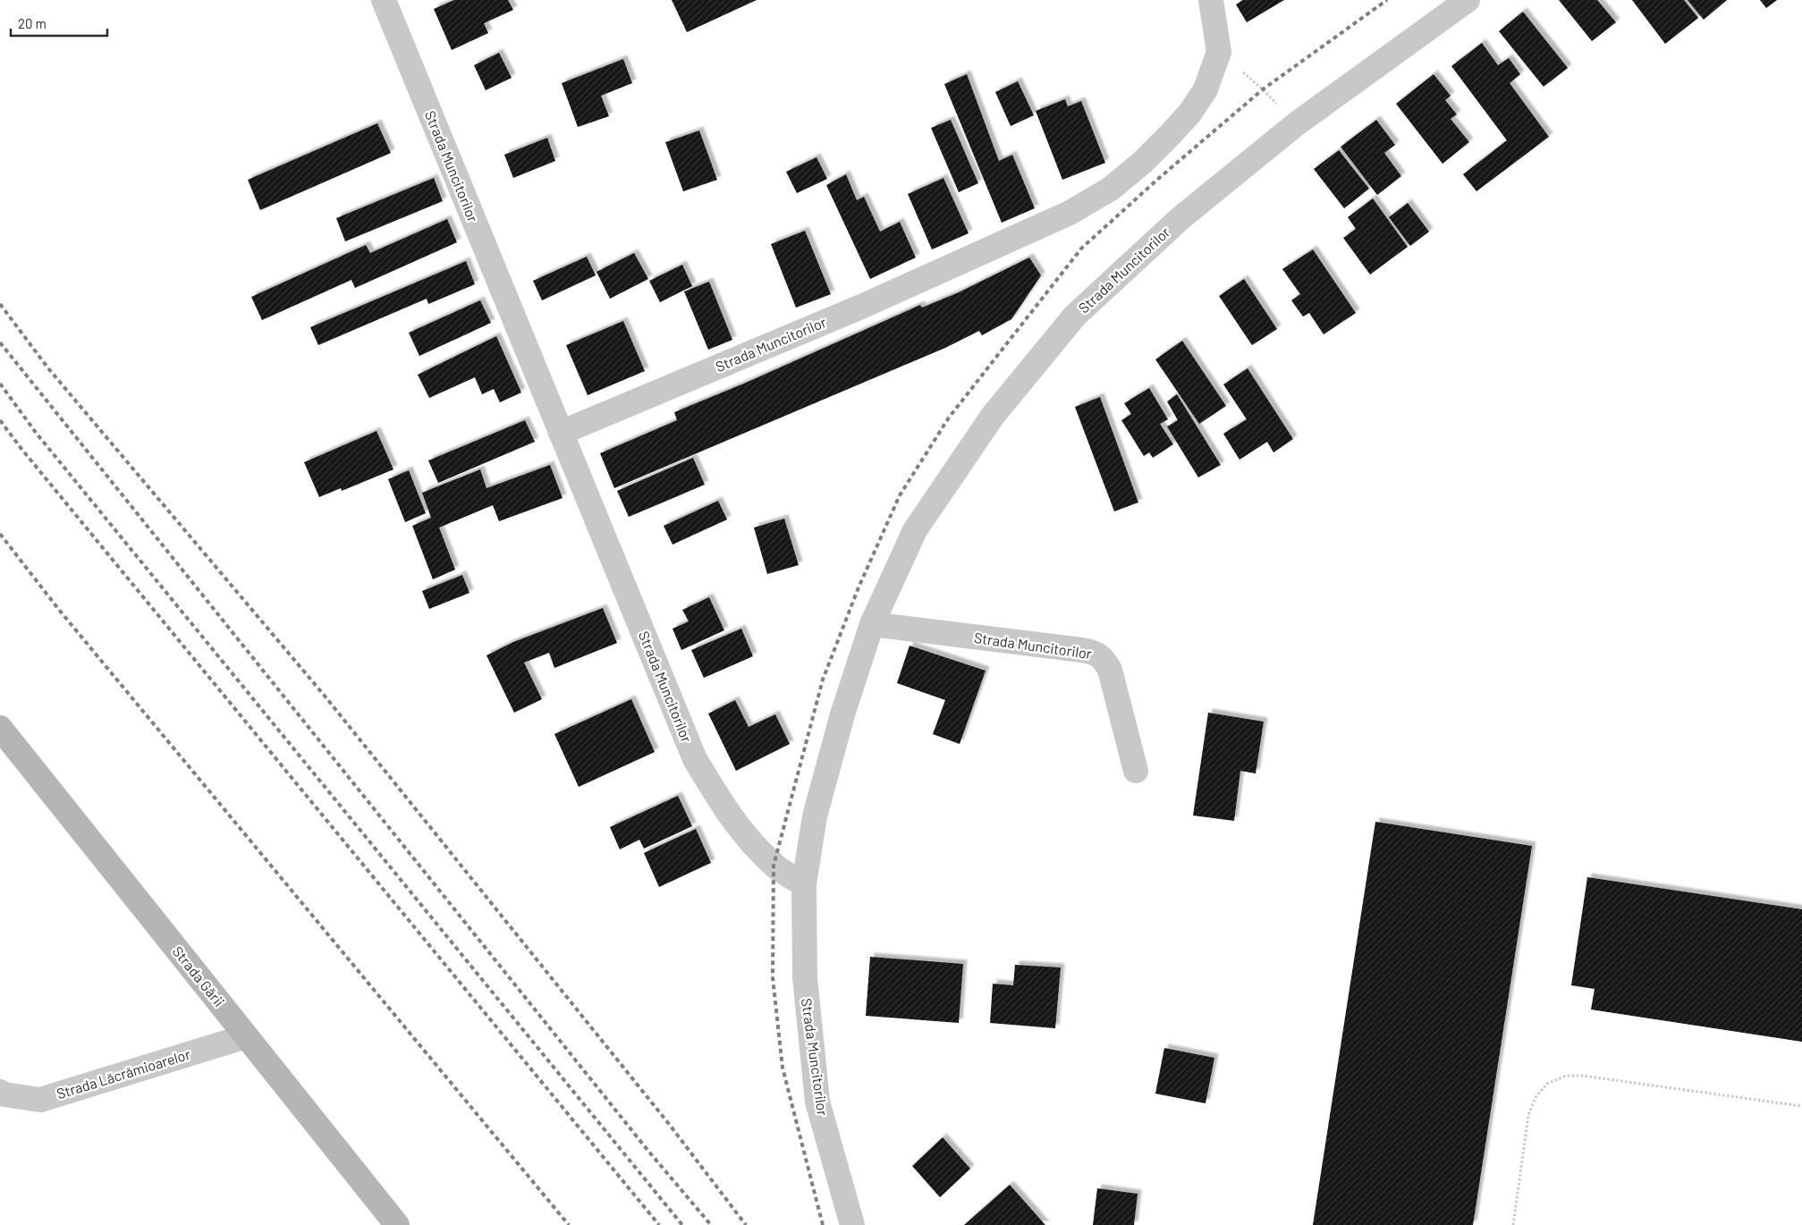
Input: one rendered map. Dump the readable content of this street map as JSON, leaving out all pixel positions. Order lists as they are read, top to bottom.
{
  "streets": {
    "main road": ["Strada Gării"],
    "street": ["Strada Muncitorilor", "Strada Lăcrămioarelor"]
  },
  "crossings": [
    ["Strada Gării", "Strada Lăcrămioarelor"]
  ],
  "scale_bar": "20 m"
}
